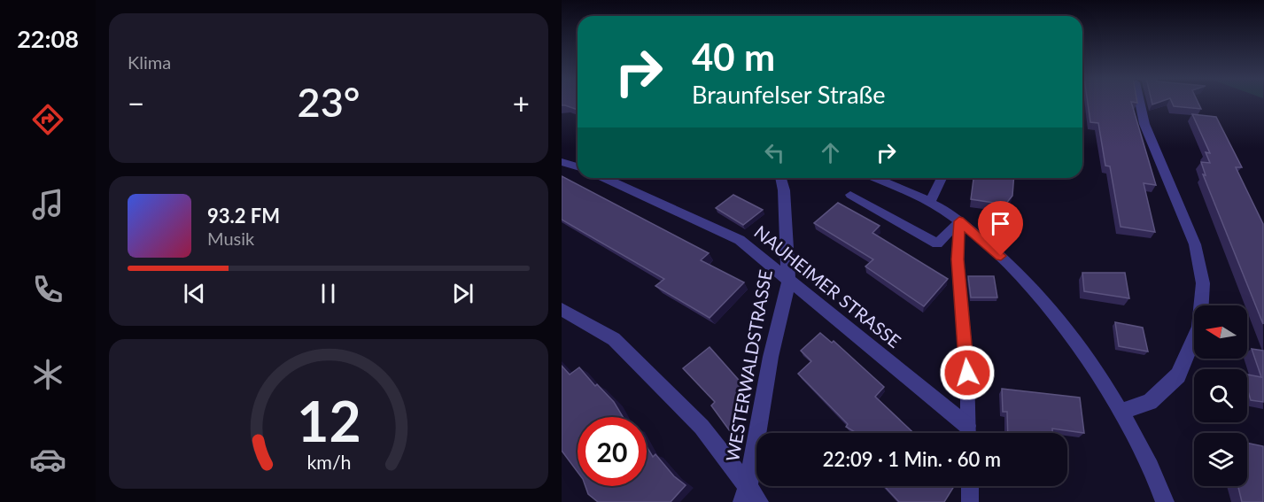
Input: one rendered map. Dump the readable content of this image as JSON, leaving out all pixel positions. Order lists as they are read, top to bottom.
{
  "streets": {
    "street": ["NAUHEIMER STRASSE", "WESTERWALDSTRASSE"]
  },
  "crossings": [
    ["NAUHEIMER STRASSE", "WESTERWALDSTRASSE"]
  ],
  "north": "left",
  "page": {
    "tabs": "22:08",
    "tile": "Klima",
    "turn": ["40 m", "Braunfelser Straße"],
    "heat": ["−", "23°", "+"],
    "song": ["93.2 FM", "Musik"],
    "limit": "20",
    "trip": "22:09 · 1 Min. · 60 m",
    "gauge": ["12", "km/h"]
  }
}
